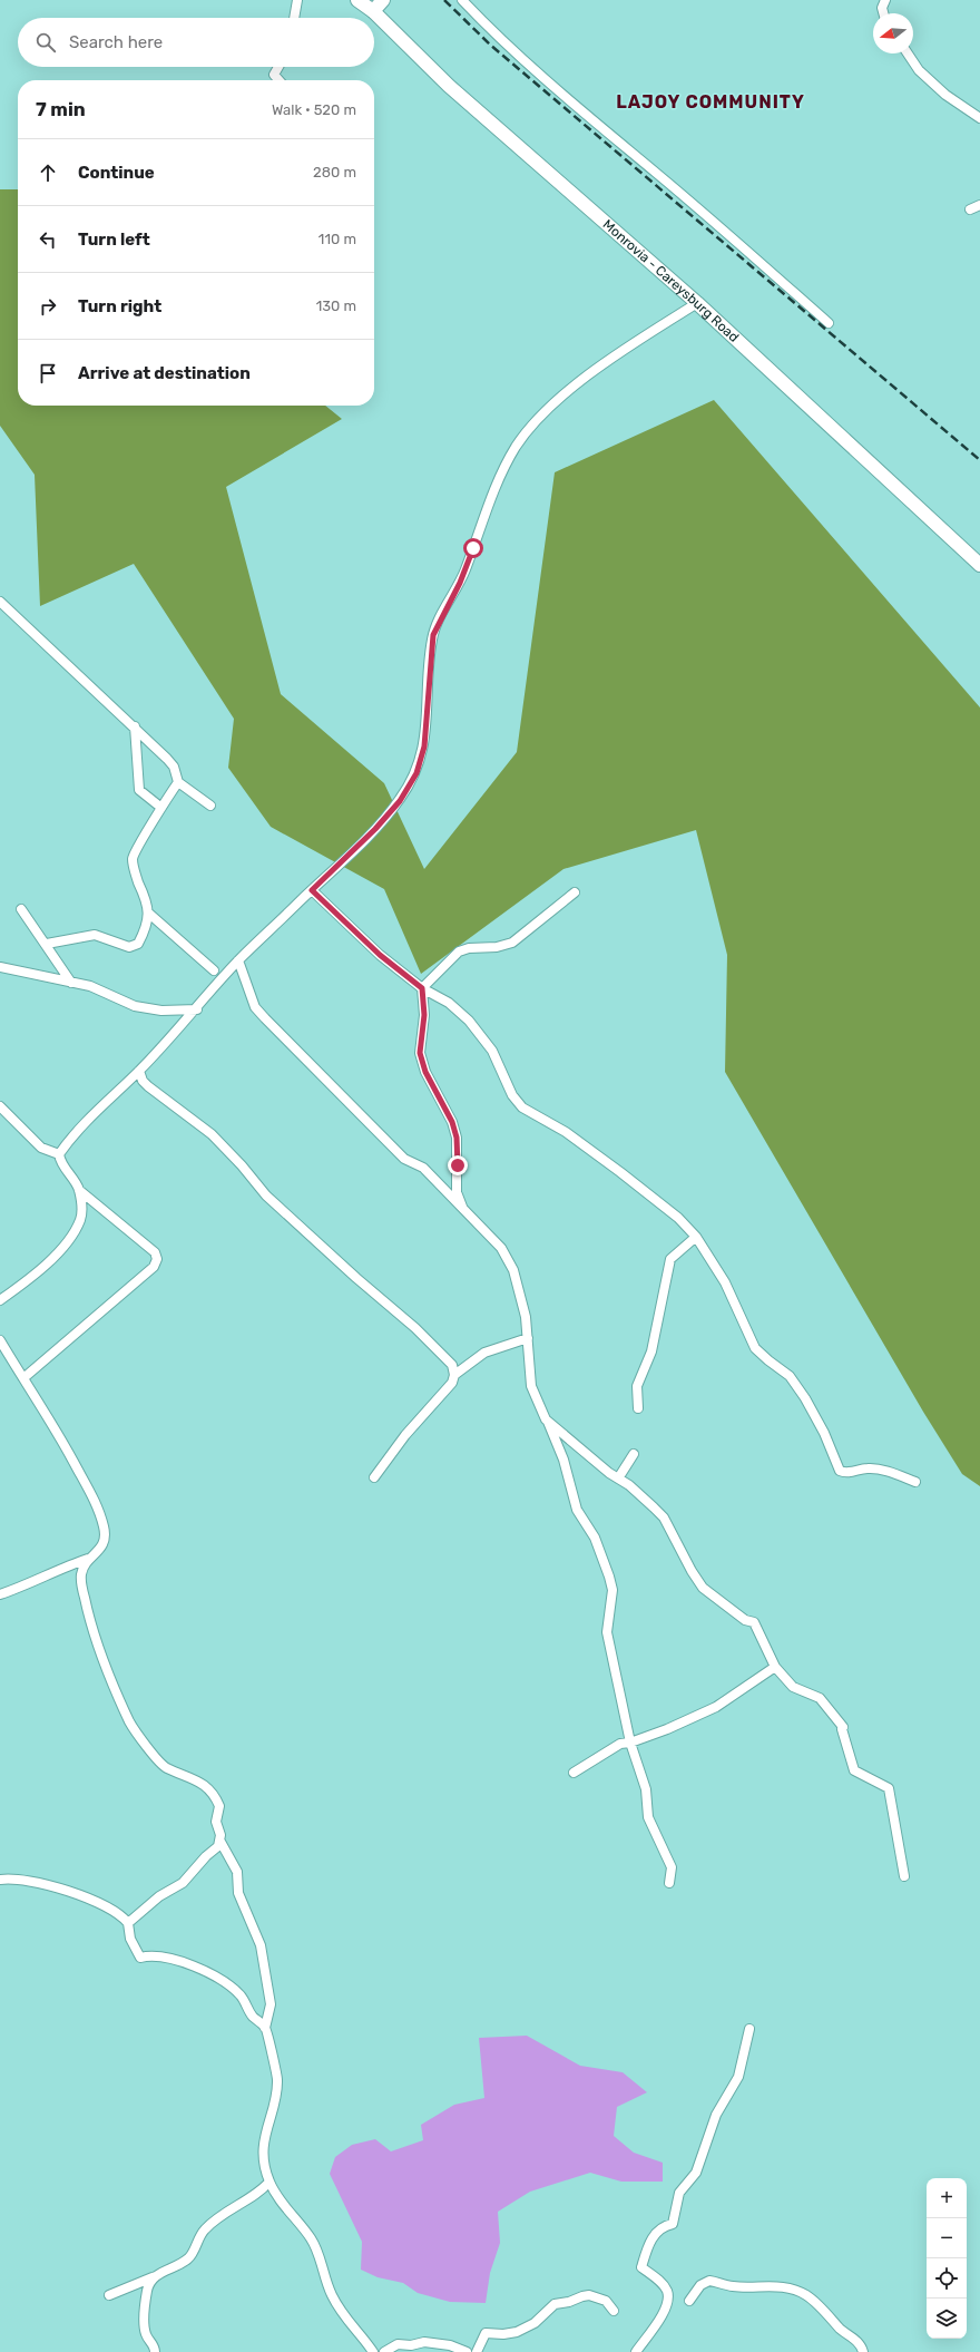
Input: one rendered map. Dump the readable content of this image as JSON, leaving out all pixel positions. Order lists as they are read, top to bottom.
{
  "streets": {
    "main road": ["Monrovia - Careysburg Road"]
  },
  "districts": ["LAJOY COMMUNITY"],
  "north": "left",
  "page": {
    "search": "Search here",
    "heading": ["7 min", "Walk · 520 m"],
    "list": [
      ["Continue", "280 m"],
      ["Turn left", "110 m"],
      ["Turn right", "130 m"],
      "Arrive at destination"
    ],
    "map_buttons": ["+", "−"]
  }
}
